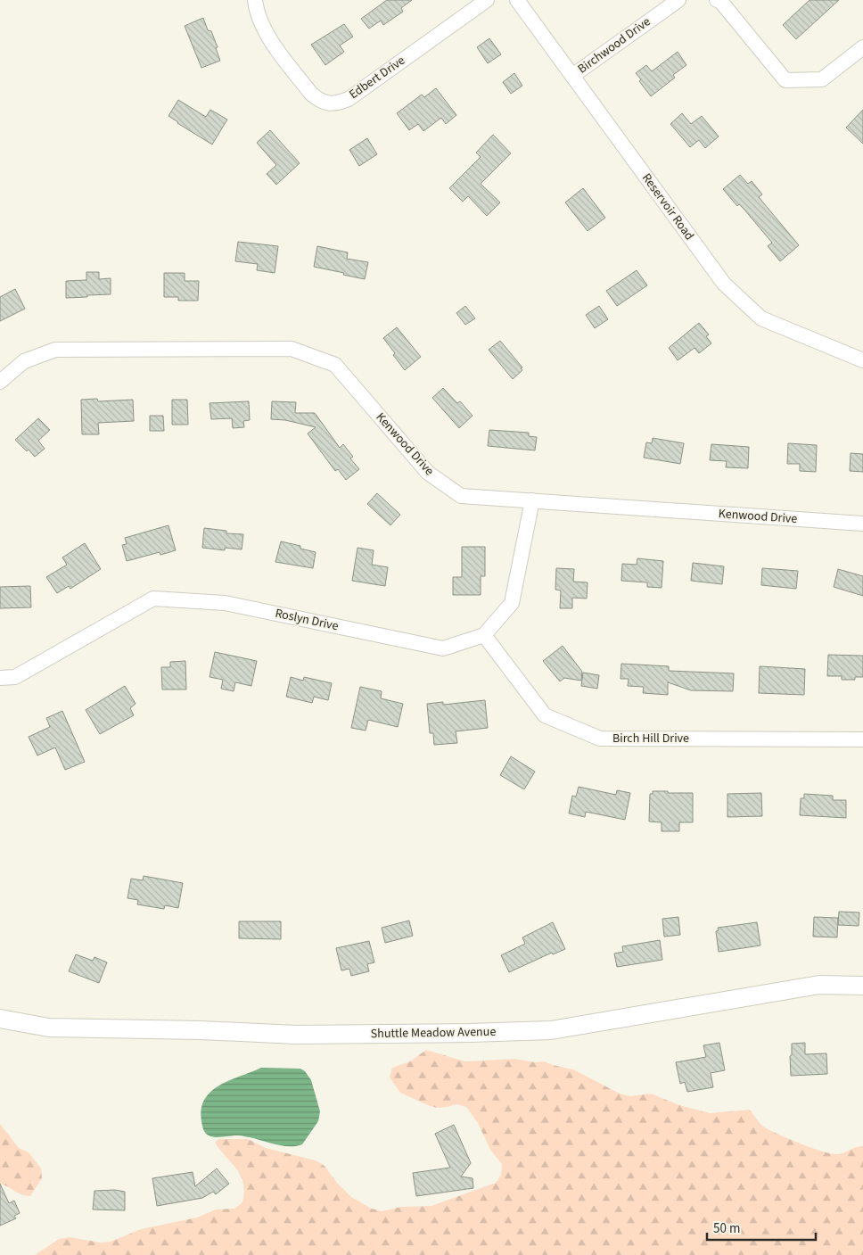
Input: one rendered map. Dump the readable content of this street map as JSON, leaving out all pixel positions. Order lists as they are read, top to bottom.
{
  "streets": {
    "street": [
      "Birchwood Drive",
      "Edbert Drive",
      "Reservoir Road",
      "Kenwood Drive",
      "Roslyn Drive",
      "Birch Hill Drive",
      "Shuttle Meadow Avenue"
    ]
  },
  "crossings": [
    ["Birchwood Drive", "Reservoir Road"],
    ["Roslyn Drive", "Birch Hill Drive"]
  ],
  "scale_bar": "50 m"
}
